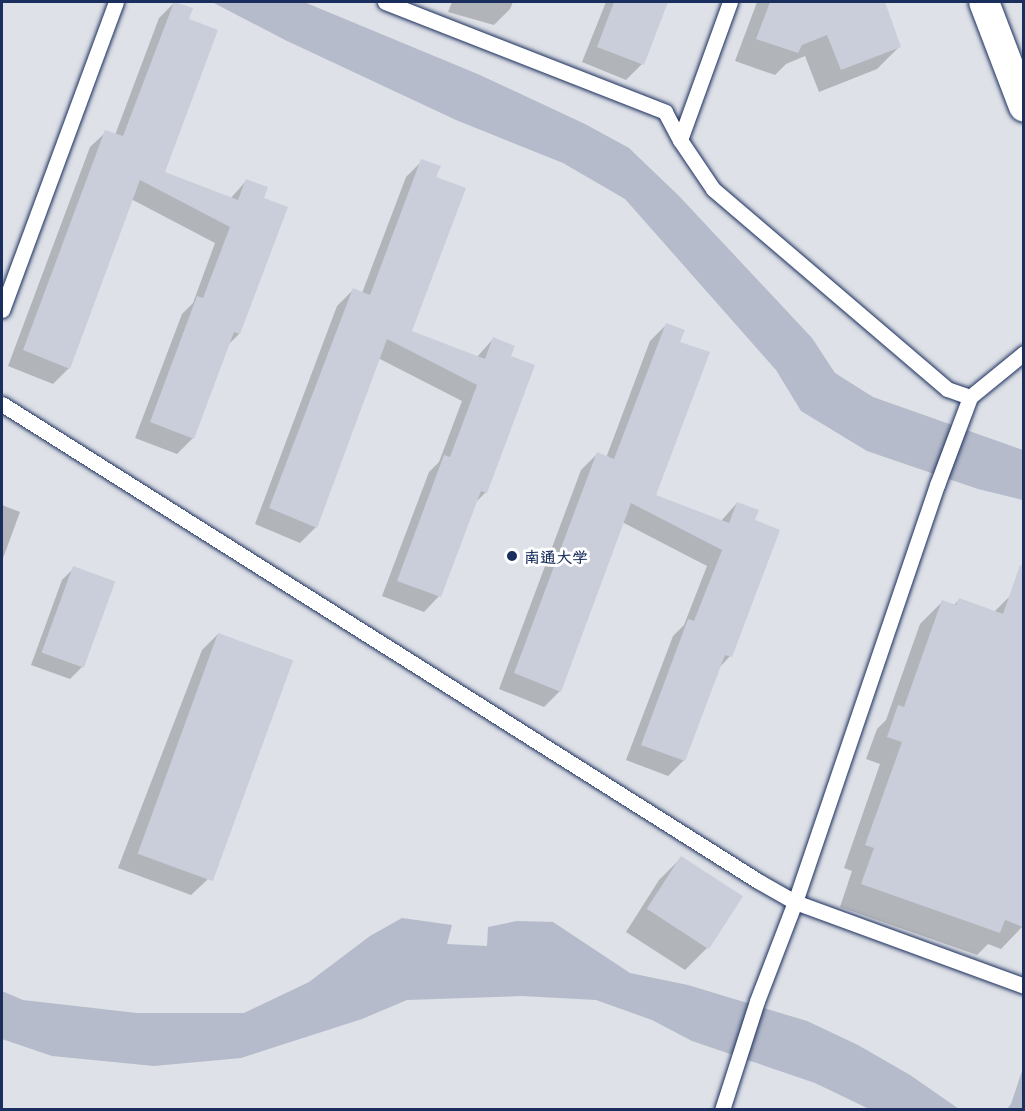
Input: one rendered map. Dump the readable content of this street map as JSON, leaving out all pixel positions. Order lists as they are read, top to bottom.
{
  "places": ["南通大学"]
}
